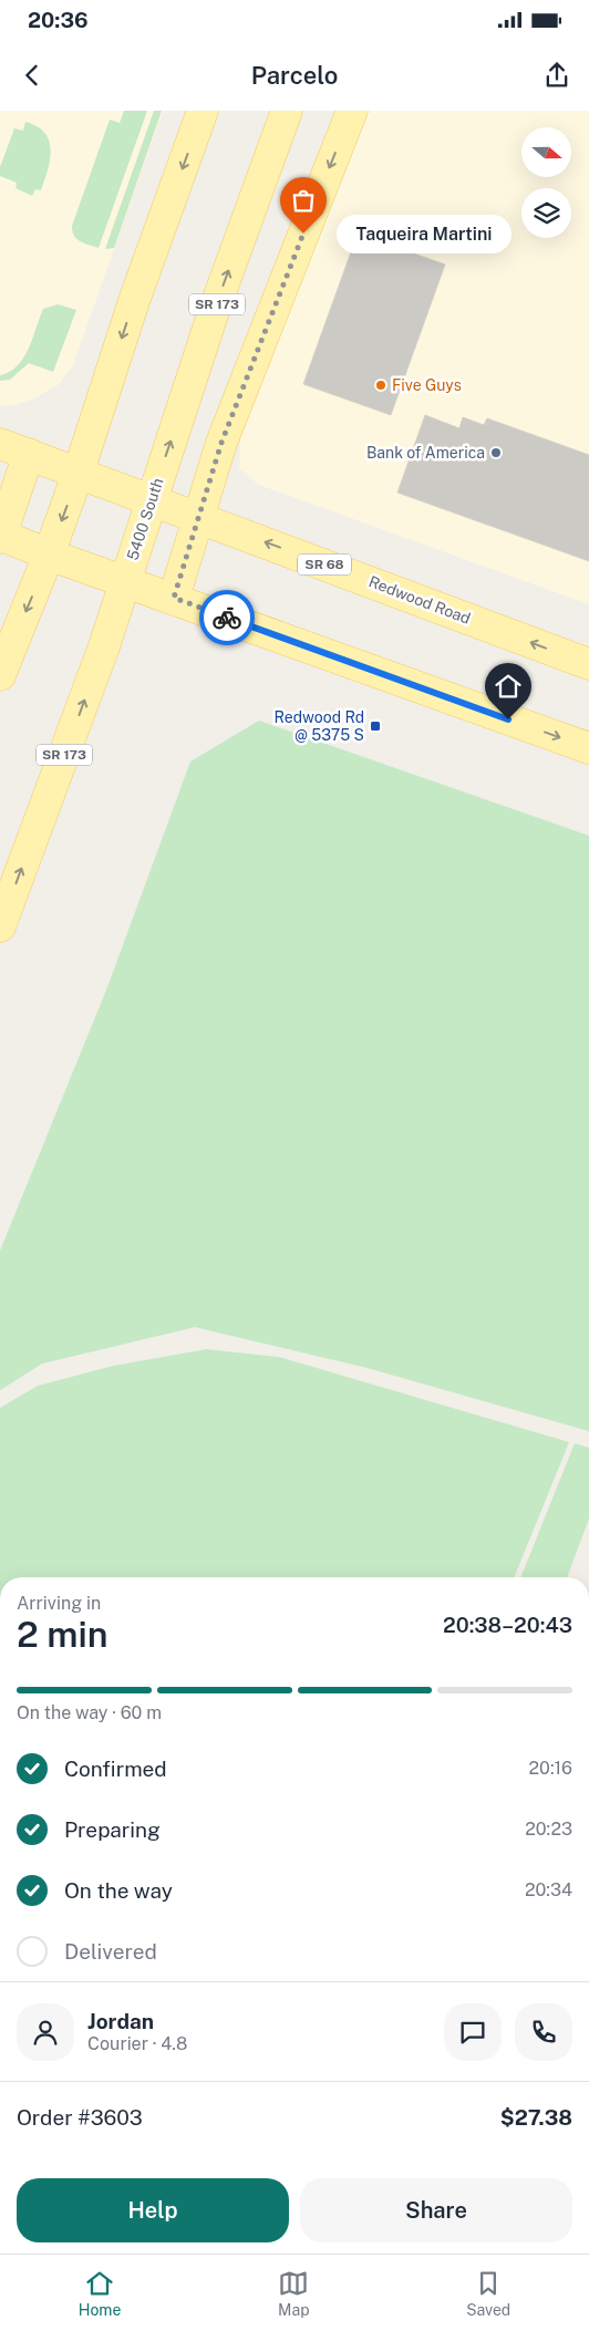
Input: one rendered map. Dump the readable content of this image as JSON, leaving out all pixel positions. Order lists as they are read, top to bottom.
{
  "streets": {
    "main road": [
      "SR 173",
      "5400 South",
      "SR 68",
      "Redwood Road"
    ]
  },
  "crossings": [
    ["5400 South", "Redwood Road"]
  ],
  "places": {
    "other": ["Taqueira Martini", "Five Guys", "Bank of America"],
    "transit": ["Redwood Rd @ 5375 S"]
  },
  "north": "right",
  "page": {
    "status": "20:36",
    "header": "Parcelo",
    "bubble": "Taqueira Martini",
    "heading": ["2 min", "Arriving in", "20:38–20:43"],
    "panel": [
      "Jordan",
      "Courier · 4.8",
      "Order #3603",
      "$27.38"
    ],
    "bar": "On the way · 60 m",
    "list": [
      ["Confirmed", "20:16"],
      ["Preparing", "20:23"],
      ["On the way", "20:34"],
      "Delivered"
    ],
    "buttons": ["Help", "Share"],
    "tabs": ["Home", "Map", "Saved"]
  }
}
